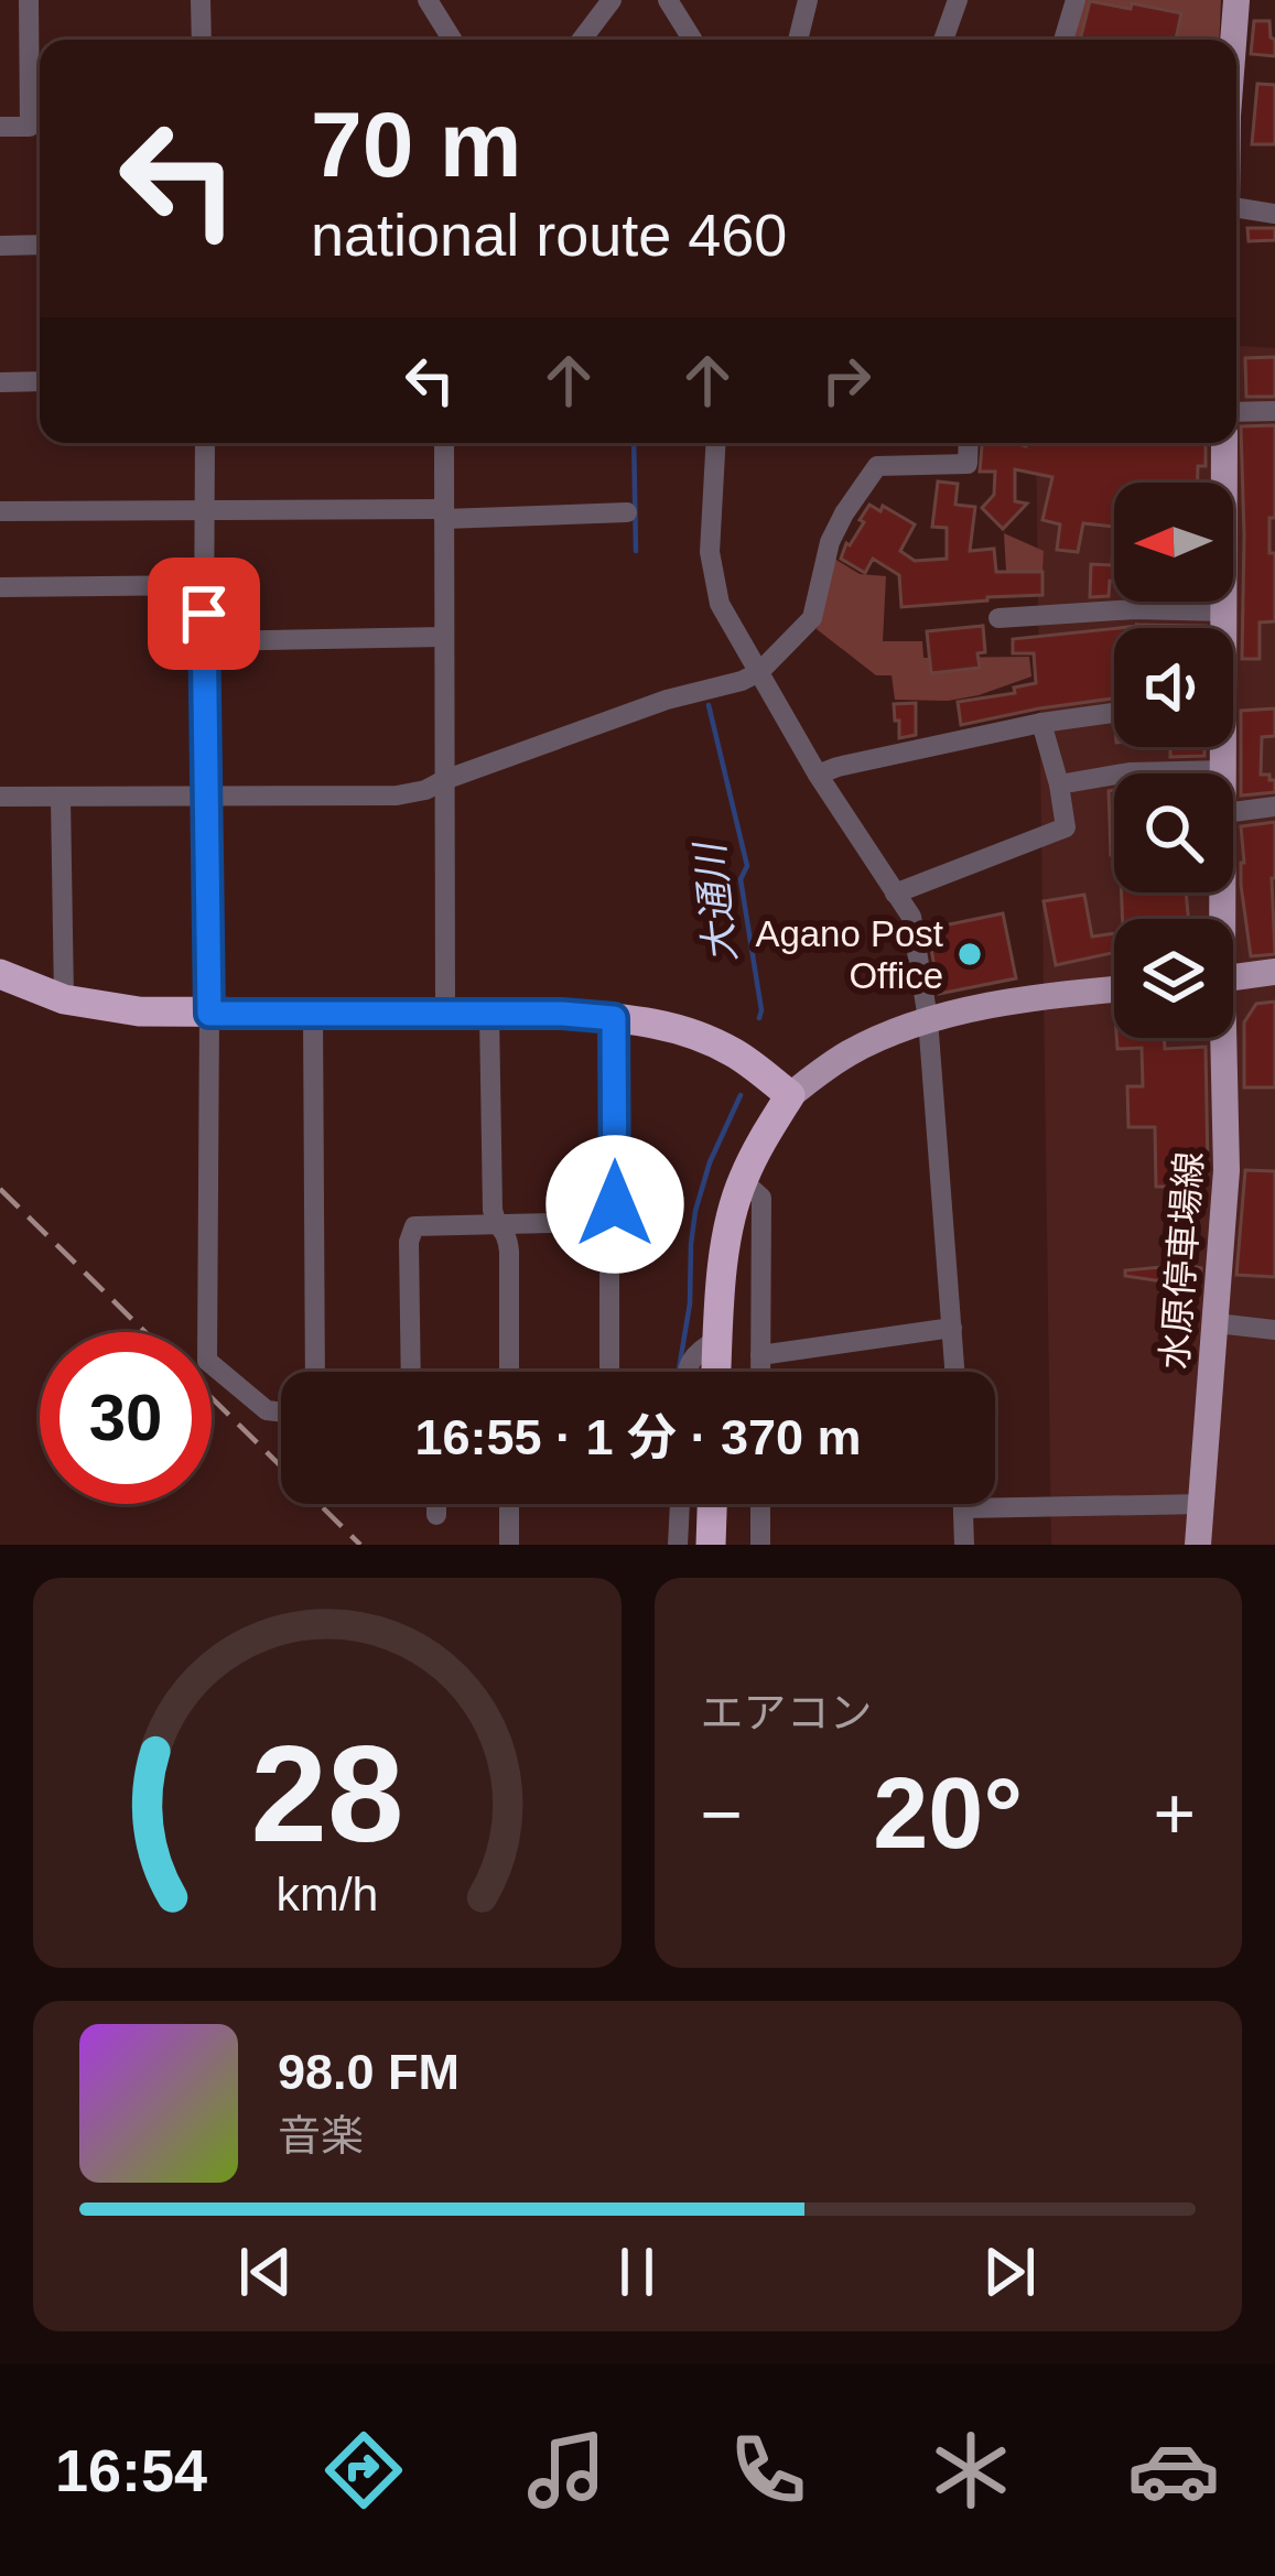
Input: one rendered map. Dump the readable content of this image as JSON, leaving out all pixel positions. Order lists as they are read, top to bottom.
{
  "streets": {
    "main road": ["水原停車場線"]
  },
  "water": ["大通川"],
  "places": ["Agano Post Office"],
  "north": "left",
  "page": {
    "turn": ["70 m", "national route 460"],
    "limit": "30",
    "trip": "16:55 · 1 分 · 370 m",
    "tile": "エアコン",
    "heat": ["−", "20°", "+"],
    "song": ["98.0 FM", "音楽"],
    "tabs": "16:54",
    "gauge": ["28", "km/h"]
  }
}
